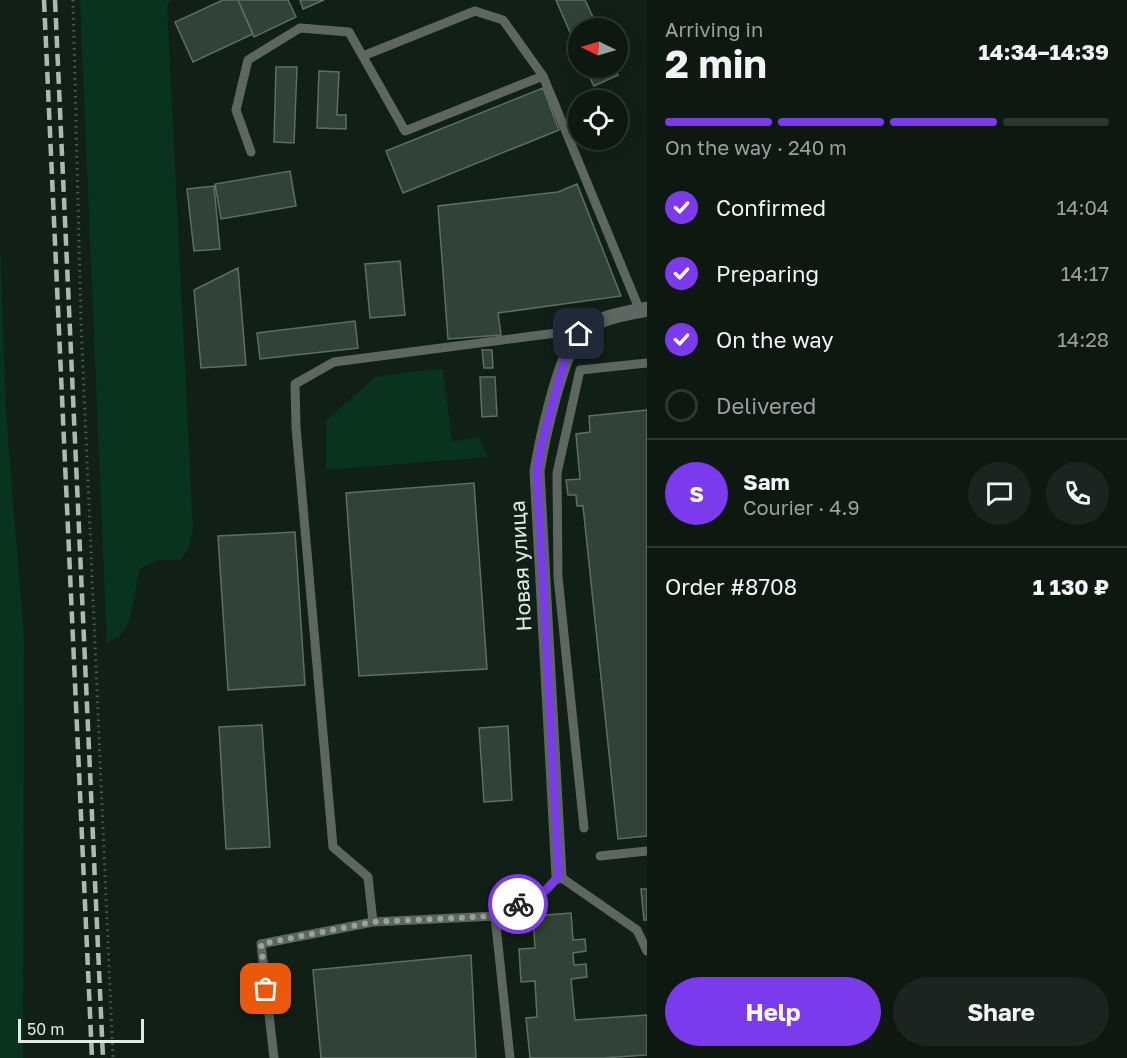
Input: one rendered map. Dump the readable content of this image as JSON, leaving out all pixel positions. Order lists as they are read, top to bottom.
{
  "streets": {
    "street": ["Новая улица"]
  },
  "scale_bar": "50 m",
  "north": "left",
  "page": {
    "heading": ["2 min", "Arriving in", "14:34–14:39"],
    "panel": [
      "Sam",
      "Courier · 4.9",
      "Order #8708",
      "1 130 ₽"
    ],
    "bar": "On the way · 240 m",
    "list": [
      ["Confirmed", "14:04"],
      ["Preparing", "14:17"],
      ["On the way", "14:28"],
      "Delivered"
    ],
    "round": "S",
    "buttons": ["Help", "Share"],
    "scale": "50 m"
  }
}
